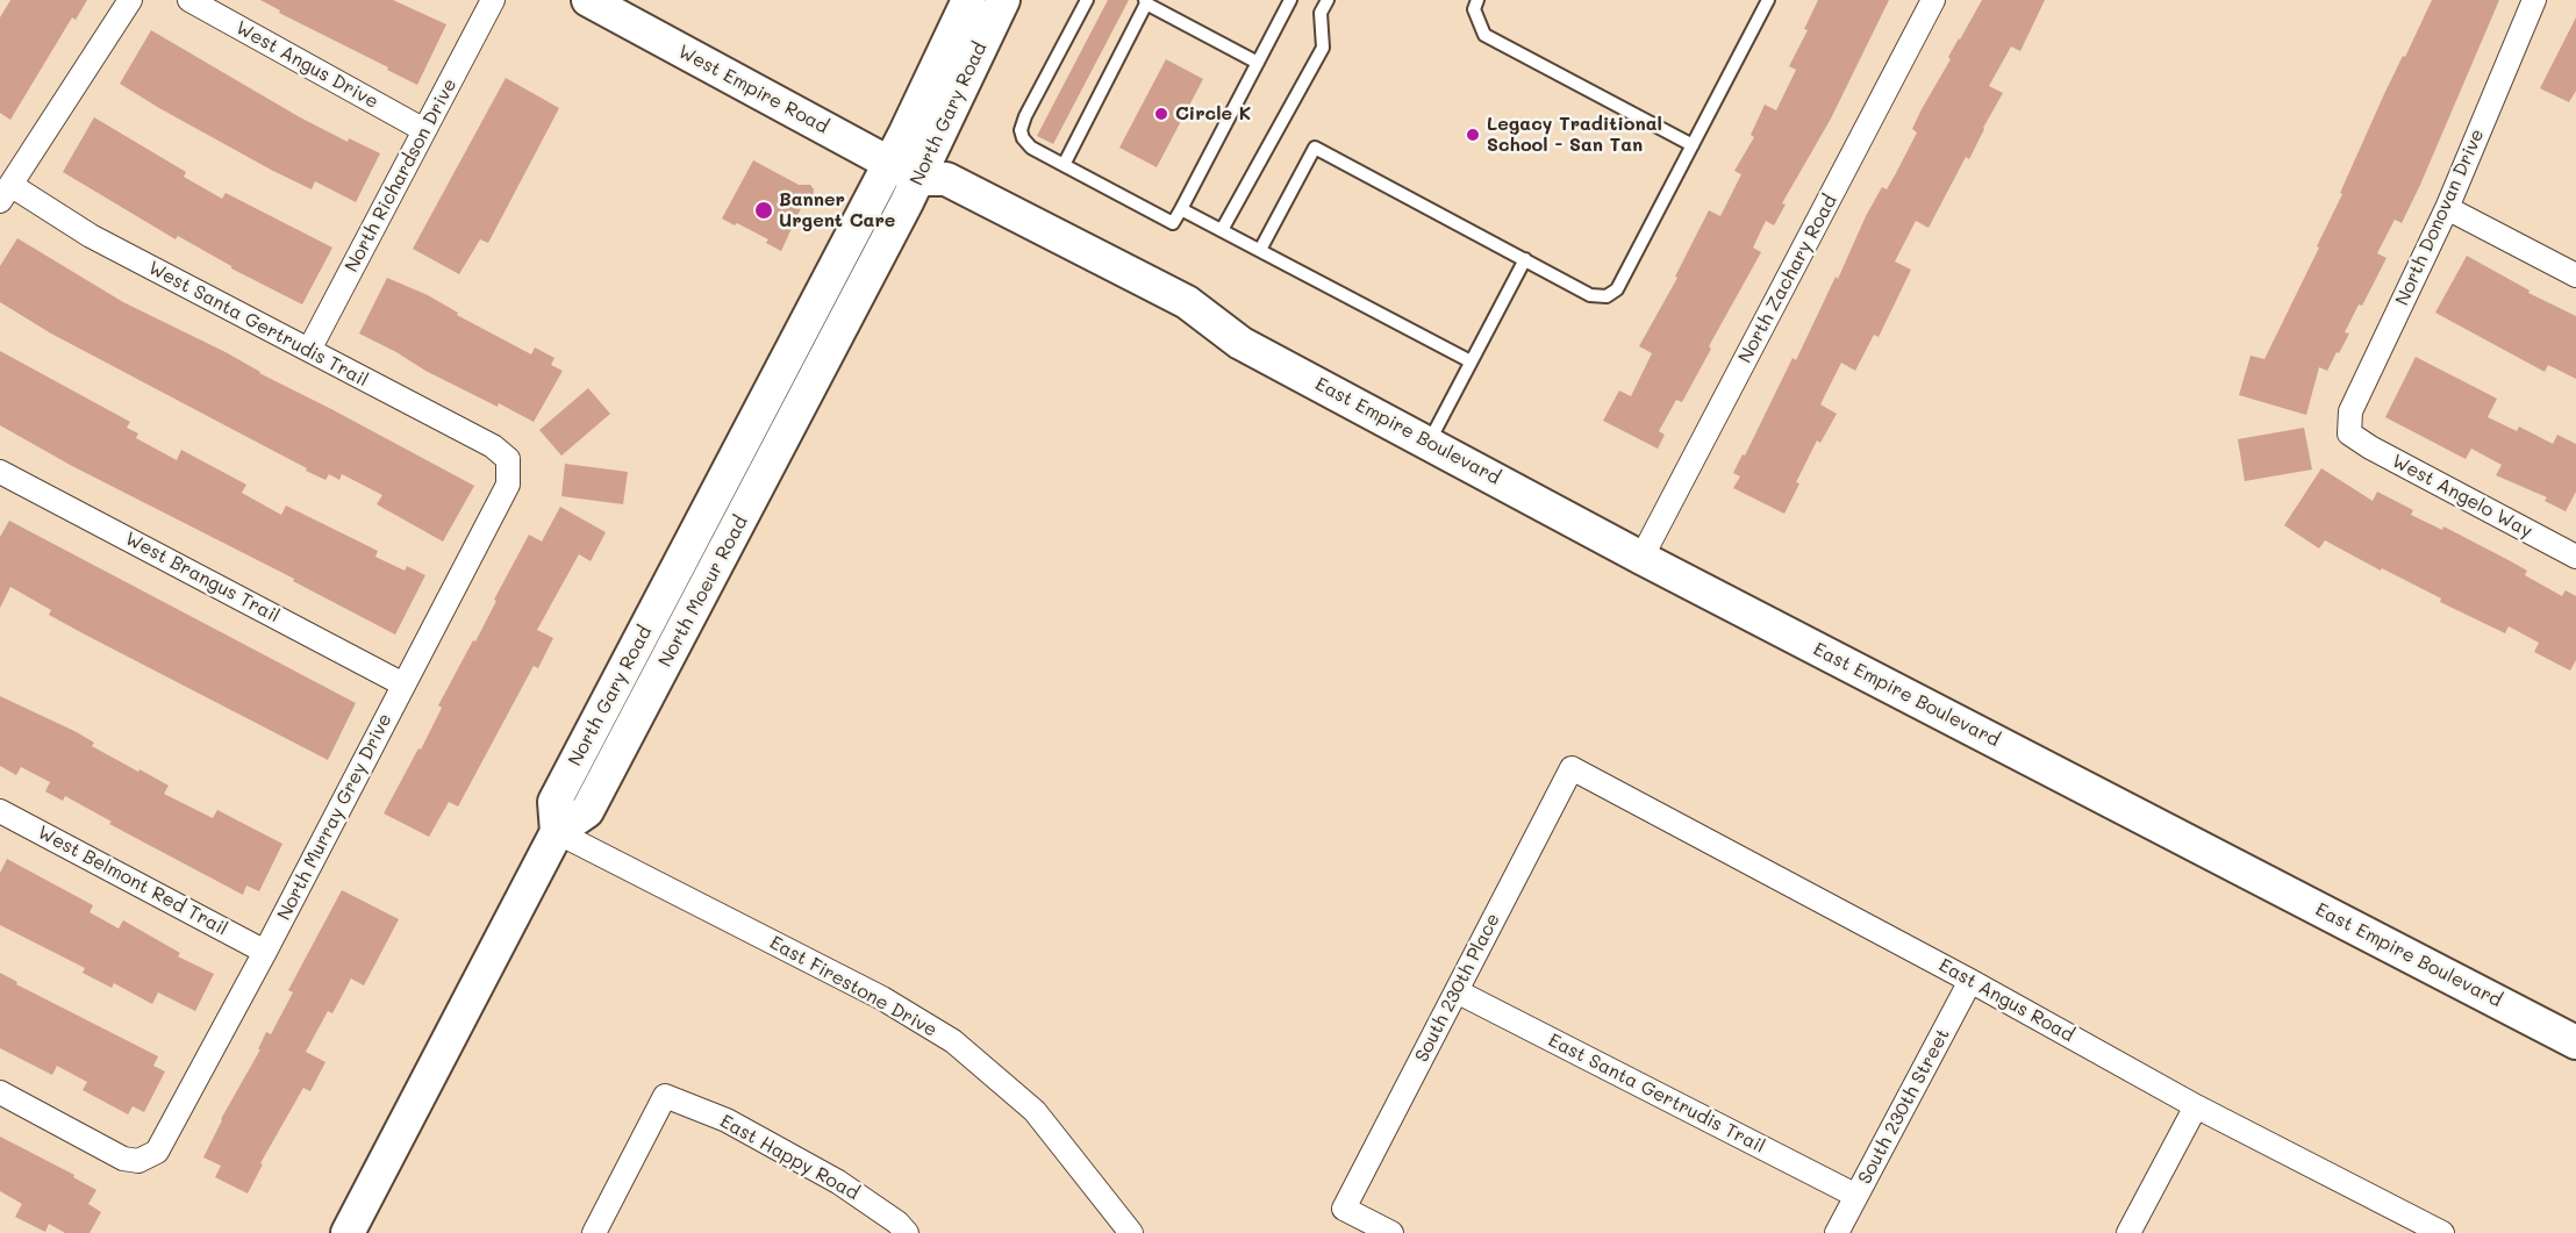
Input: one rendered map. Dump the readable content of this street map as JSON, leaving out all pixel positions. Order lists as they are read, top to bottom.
{
  "streets": {
    "main road": [
      "West Empire Road",
      "North Gary Road",
      "East Empire Boulevard",
      "North Moeur Road"
    ],
    "street": [
      "West Angus Drive",
      "North Richardson Drive",
      "North Donovan Drive",
      "North Zachary Road",
      "West Santa Gertrudis Trail",
      "West Angelo Way",
      "West Brangus Trail",
      "North Murray Grey Drive",
      "West Belmont Red Trail",
      "East Firestone Drive",
      "South 230th Place",
      "East Angus Road",
      "East Santa Gertrudis Trail",
      "South 230th Street",
      "East Happy Road"
    ]
  },
  "crossings": [
    ["West Angus Drive", "North Richardson Drive"],
    ["West Empire Road", "North Gary Road"],
    ["West Empire Road", "East Empire Boulevard"],
    ["North Gary Road", "East Empire Boulevard"],
    ["North Gary Road", "North Moeur Road"],
    ["North Gary Road", "East Firestone Drive"],
    ["North Richardson Drive", "West Santa Gertrudis Trail"],
    ["North Donovan Drive", "West Angelo Way"],
    ["North Zachary Road", "East Empire Boulevard"],
    ["West Santa Gertrudis Trail", "North Murray Grey Drive"],
    ["West Brangus Trail", "North Murray Grey Drive"],
    ["North Moeur Road", "East Firestone Drive"],
    ["North Murray Grey Drive", "West Belmont Red Trail"],
    ["South 230th Place", "East Angus Road"],
    ["South 230th Place", "East Santa Gertrudis Trail"],
    ["East Angus Road", "South 230th Street"],
    ["East Santa Gertrudis Trail", "South 230th Street"]
  ],
  "places": ["Circle K", "Legacy Traditional School - San Tan", "Banner Urgent Care"]
}
